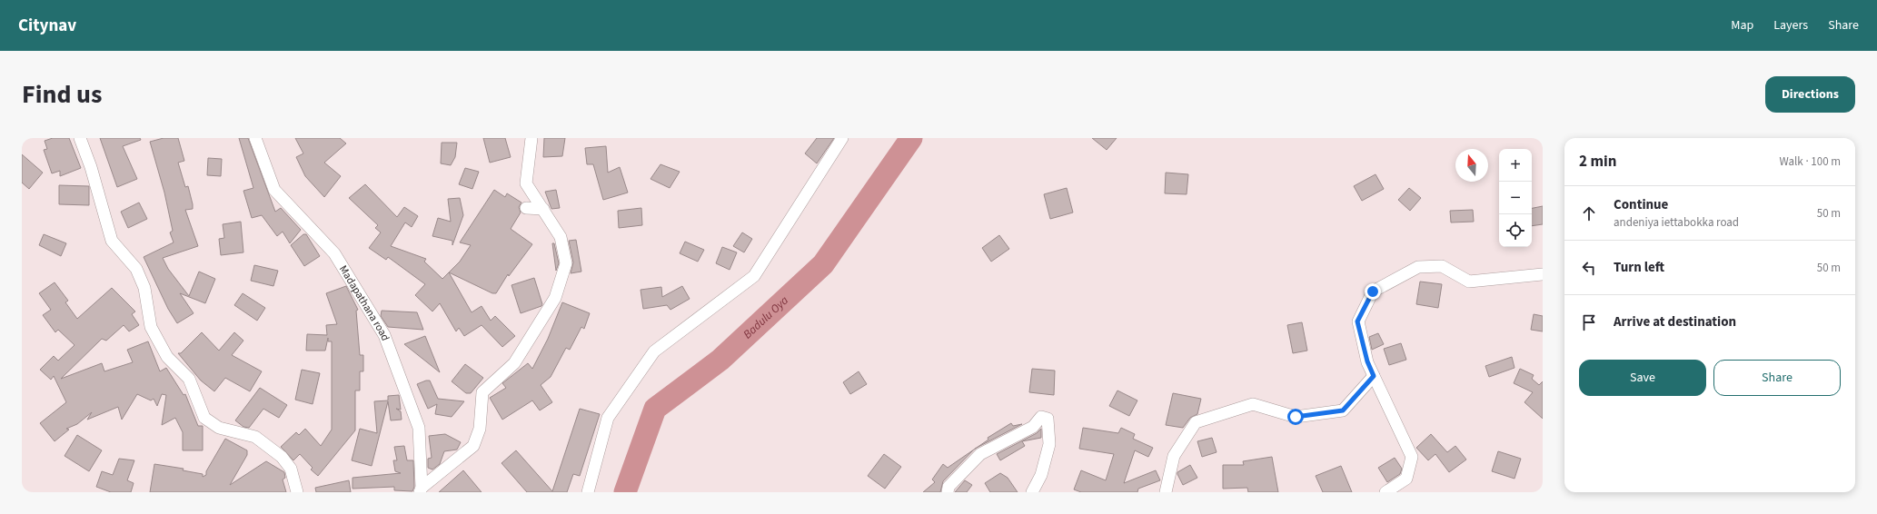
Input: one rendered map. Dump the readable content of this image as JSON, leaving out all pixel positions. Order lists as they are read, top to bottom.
{
  "streets": {
    "street": ["Madapathana road"]
  },
  "water": ["Badulu Oya"],
  "north": "top",
  "page": {
    "header": "Citynav",
    "nav": ["Map", "Layers", "Share"],
    "title": "Find us",
    "buttons": [
      "Directions",
      ["Save", "Share"]
    ],
    "heading": ["2 min", "Walk · 100 m"],
    "map_buttons": ["+", "−"],
    "list": [
      ["Continue", "andeniya iettabokka road", "50 m"],
      ["Turn left", "50 m"],
      "Arrive at destination"
    ]
  }
}
